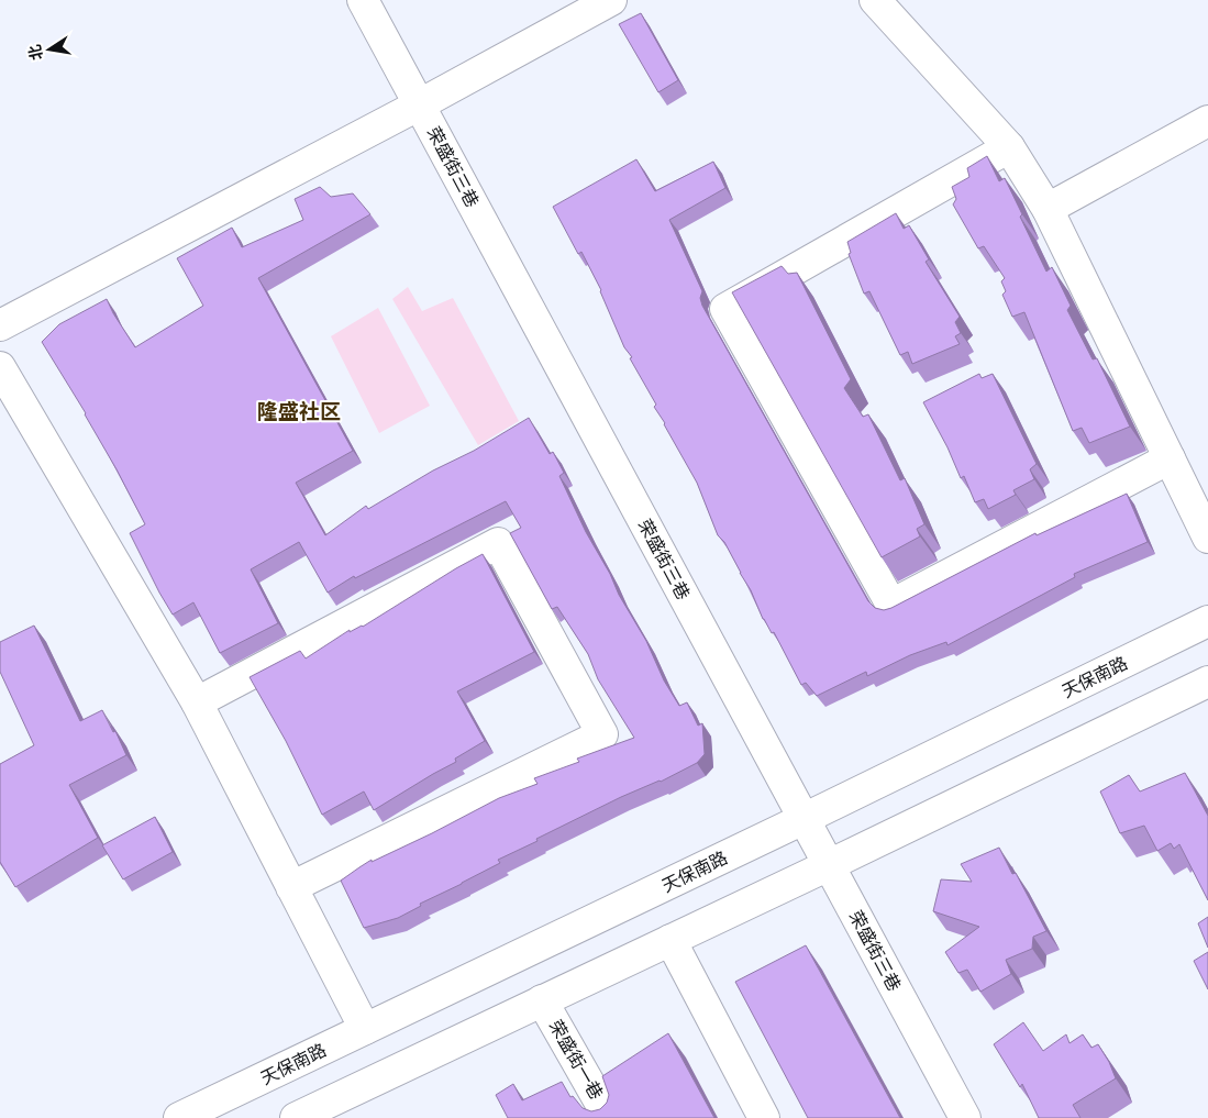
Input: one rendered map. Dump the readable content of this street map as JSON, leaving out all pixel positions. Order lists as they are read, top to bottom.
{
  "streets": {
    "street": ["荣盛街三巷", "天保南路", "荣盛街一巷"]
  },
  "crossings": [
    ["荣盛街三巷", "天保南路"]
  ],
  "districts": ["隆盛社区"],
  "north": "left"
}
